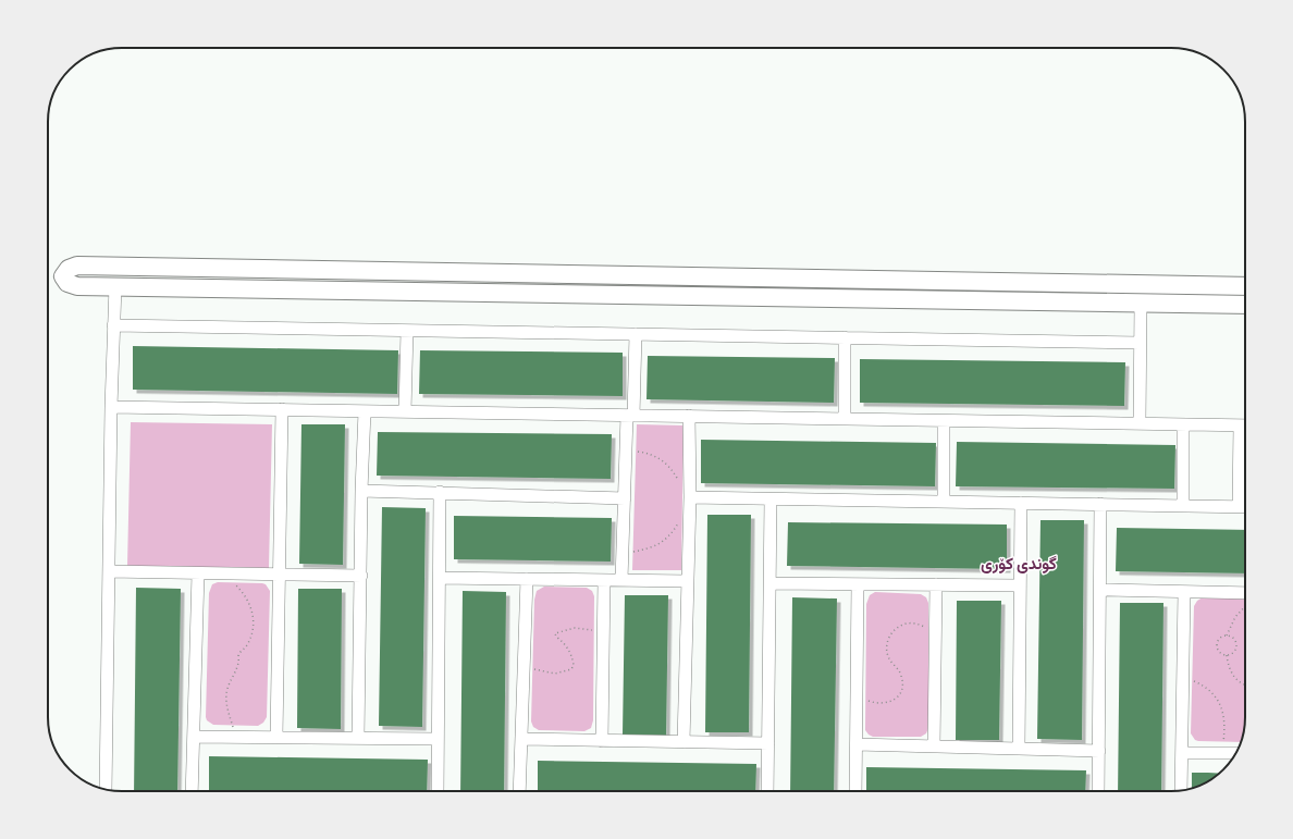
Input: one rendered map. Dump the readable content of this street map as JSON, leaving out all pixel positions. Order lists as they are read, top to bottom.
{
  "districts": ["گوندی کۆری"]
}
